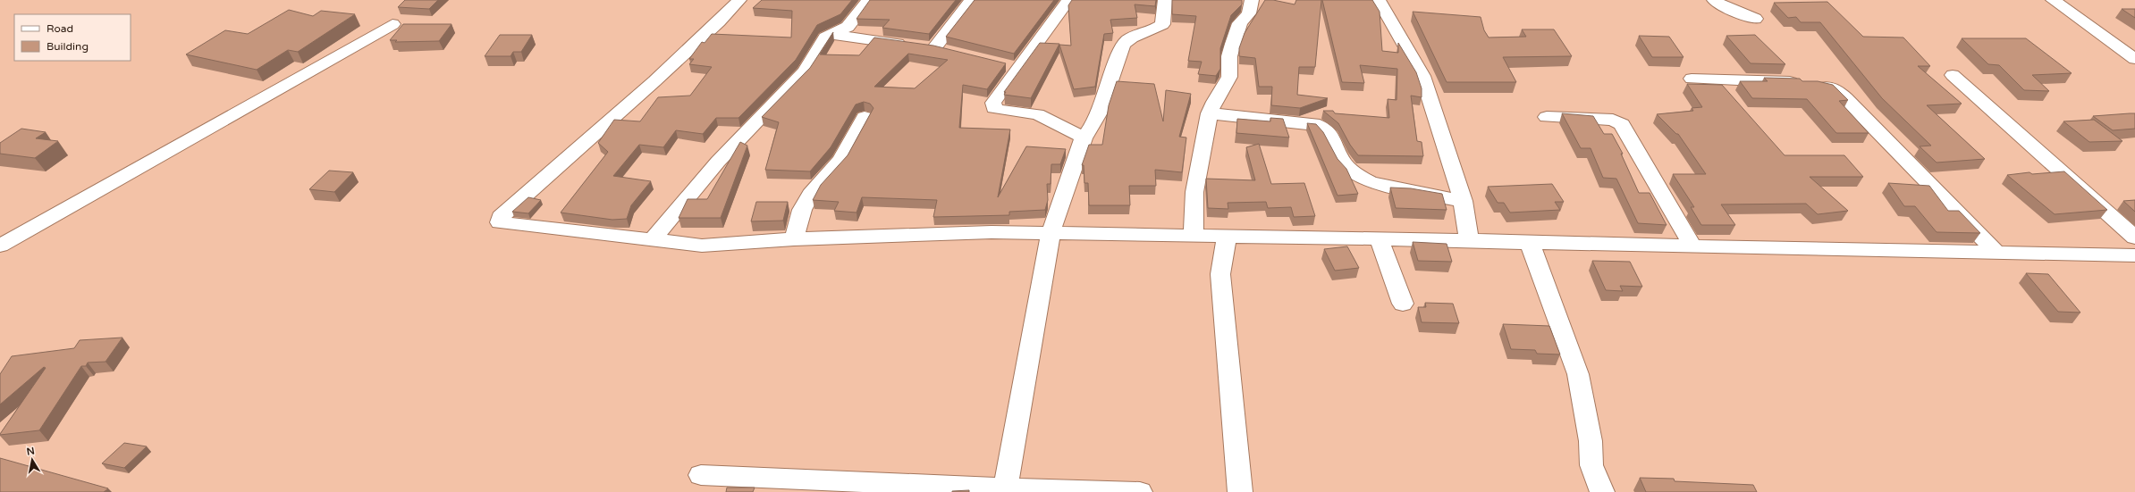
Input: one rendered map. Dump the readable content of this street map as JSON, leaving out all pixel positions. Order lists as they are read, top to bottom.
{
  "legend": ["Road", "Building"],
  "north": "top"
}
